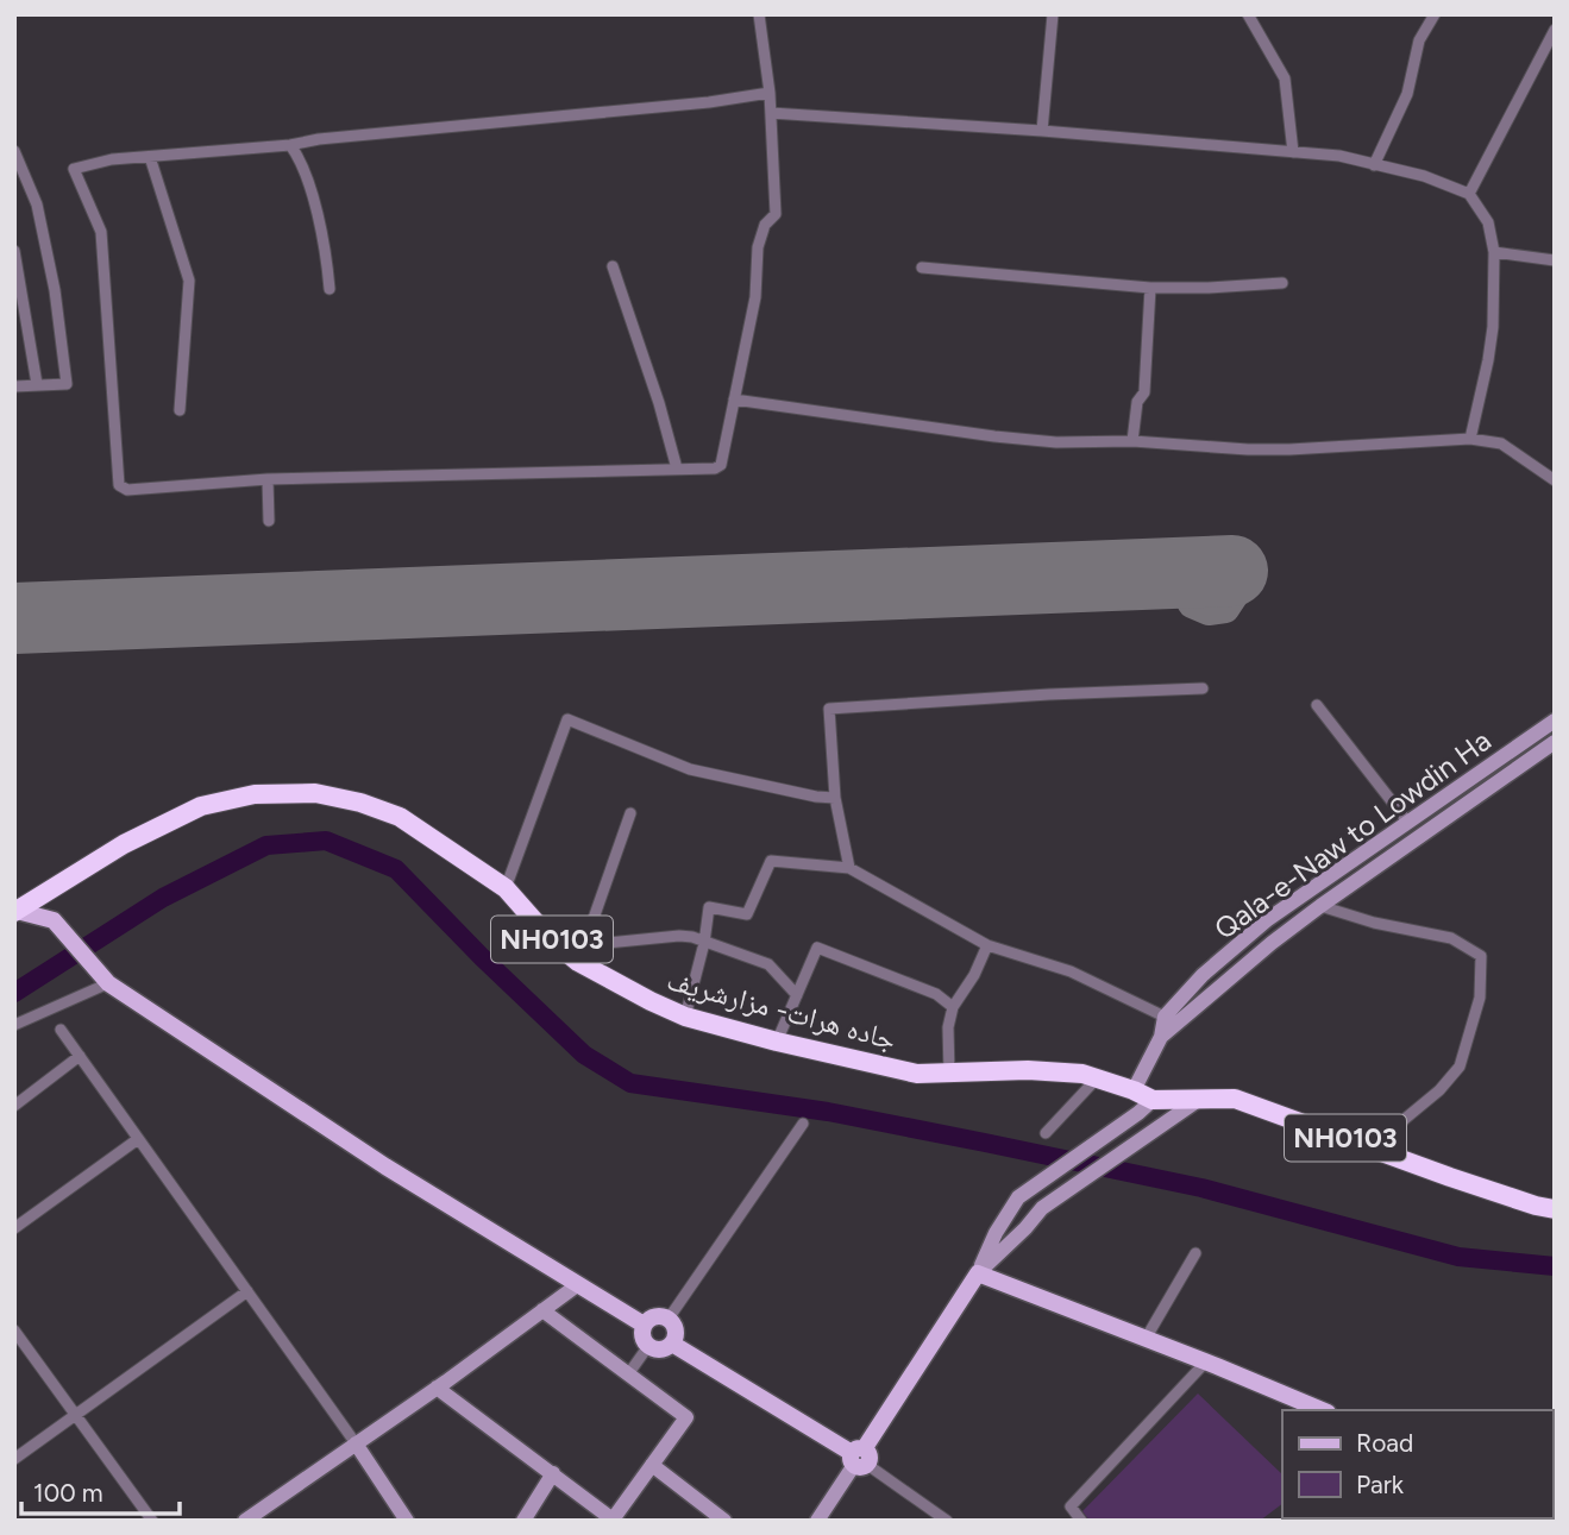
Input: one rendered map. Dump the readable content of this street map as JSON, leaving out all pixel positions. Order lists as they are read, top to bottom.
{
  "streets": {
    "highway": ["NH0103", "جاده هرات- مزارشریف"],
    "street": ["Qala-e-Naw to Lowdin Ha"]
  },
  "crossings": [
    ["Qala-e-Naw to Lowdin Ha", "جاده هرات- مزارشریف"]
  ],
  "legend": ["Road", "Park"],
  "scale_bar": "100 m"
}
